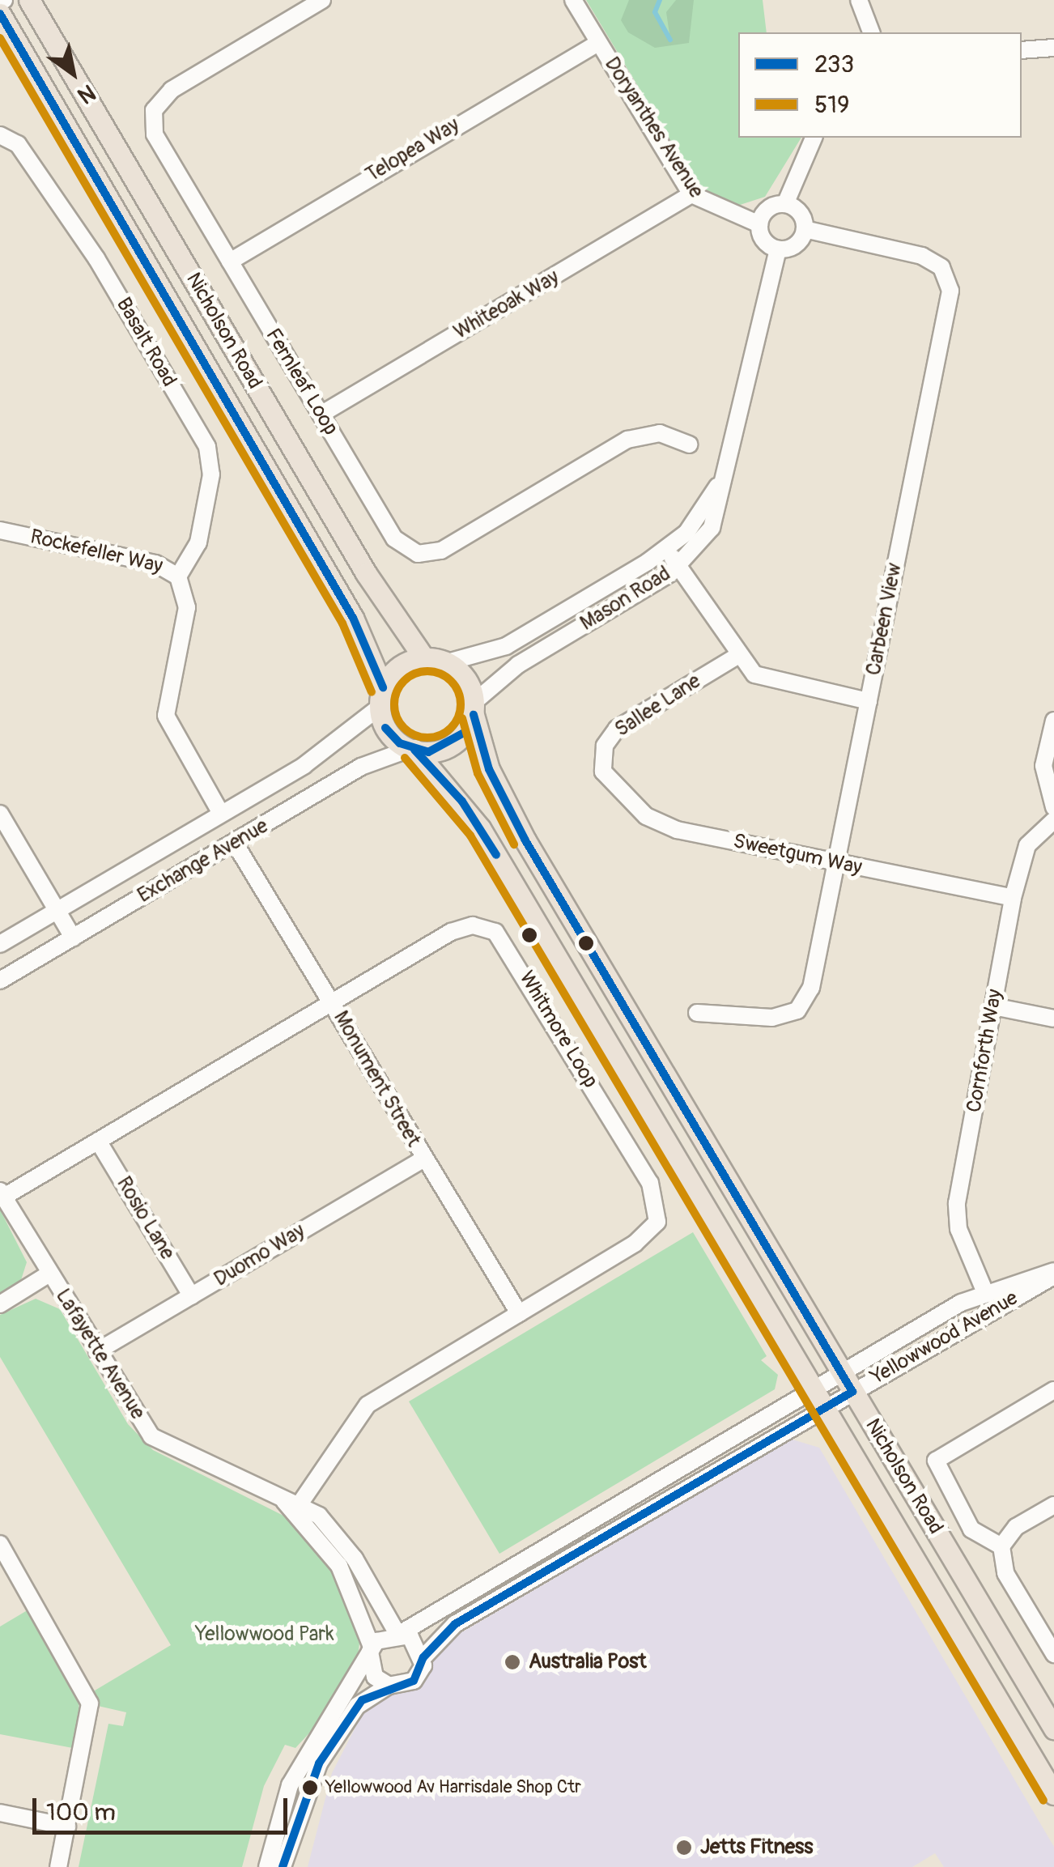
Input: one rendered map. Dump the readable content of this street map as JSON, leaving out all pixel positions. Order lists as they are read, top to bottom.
{
  "streets": {
    "main road": ["Nicholson Road"],
    "street": [
      "Doryanthes Avenue",
      "Telopea Way",
      "Whiteoak Way",
      "Basalt Road",
      "Fernleaf Loop",
      "Rockefeller Way",
      "Mason Road",
      "Carbeen View",
      "Sallee Lane",
      "Sweetgum Way",
      "Exchange Avenue",
      "Whitmore Loop",
      "Cornforth Way",
      "Monument Street",
      "Rosio Lane",
      "Duomo Way",
      "Yellowwood Avenue",
      "Lafayette Avenue"
    ]
  },
  "crossings": [
    ["Doryanthes Avenue", "Telopea Way"],
    ["Doryanthes Avenue", "Whiteoak Way"],
    ["Doryanthes Avenue", "Mason Road"],
    ["Doryanthes Avenue", "Carbeen View"],
    ["Telopea Way", "Fernleaf Loop"],
    ["Whiteoak Way", "Fernleaf Loop"],
    ["Nicholson Road", "Mason Road"],
    ["Nicholson Road", "Exchange Avenue"],
    ["Nicholson Road", "Yellowwood Avenue"],
    ["Basalt Road", "Rockefeller Way"],
    ["Rockefeller Way", "Exchange Avenue"],
    ["Mason Road", "Carbeen View"],
    ["Mason Road", "Exchange Avenue"],
    ["Carbeen View", "Sweetgum Way"],
    ["Sallee Lane", "Sweetgum Way"],
    ["Sweetgum Way", "Cornforth Way"],
    ["Exchange Avenue", "Monument Street"],
    ["Whitmore Loop", "Monument Street"],
    ["Whitmore Loop", "Rosio Lane"],
    ["Whitmore Loop", "Lafayette Avenue"],
    ["Cornforth Way", "Yellowwood Avenue"],
    ["Monument Street", "Duomo Way"],
    ["Rosio Lane", "Duomo Way"],
    ["Duomo Way", "Lafayette Avenue"],
    ["Yellowwood Avenue", "Lafayette Avenue"]
  ],
  "parks": ["Yellowwood Park"],
  "places": ["Australia Post", "Yellowwood Av Harrisdale Shop Ctr", "Jetts Fitness"],
  "lines": ["transit line 233", "transit line 519"],
  "legend": ["233", "519"],
  "scale_bar": "100 m",
  "north": "bottom right"
}
